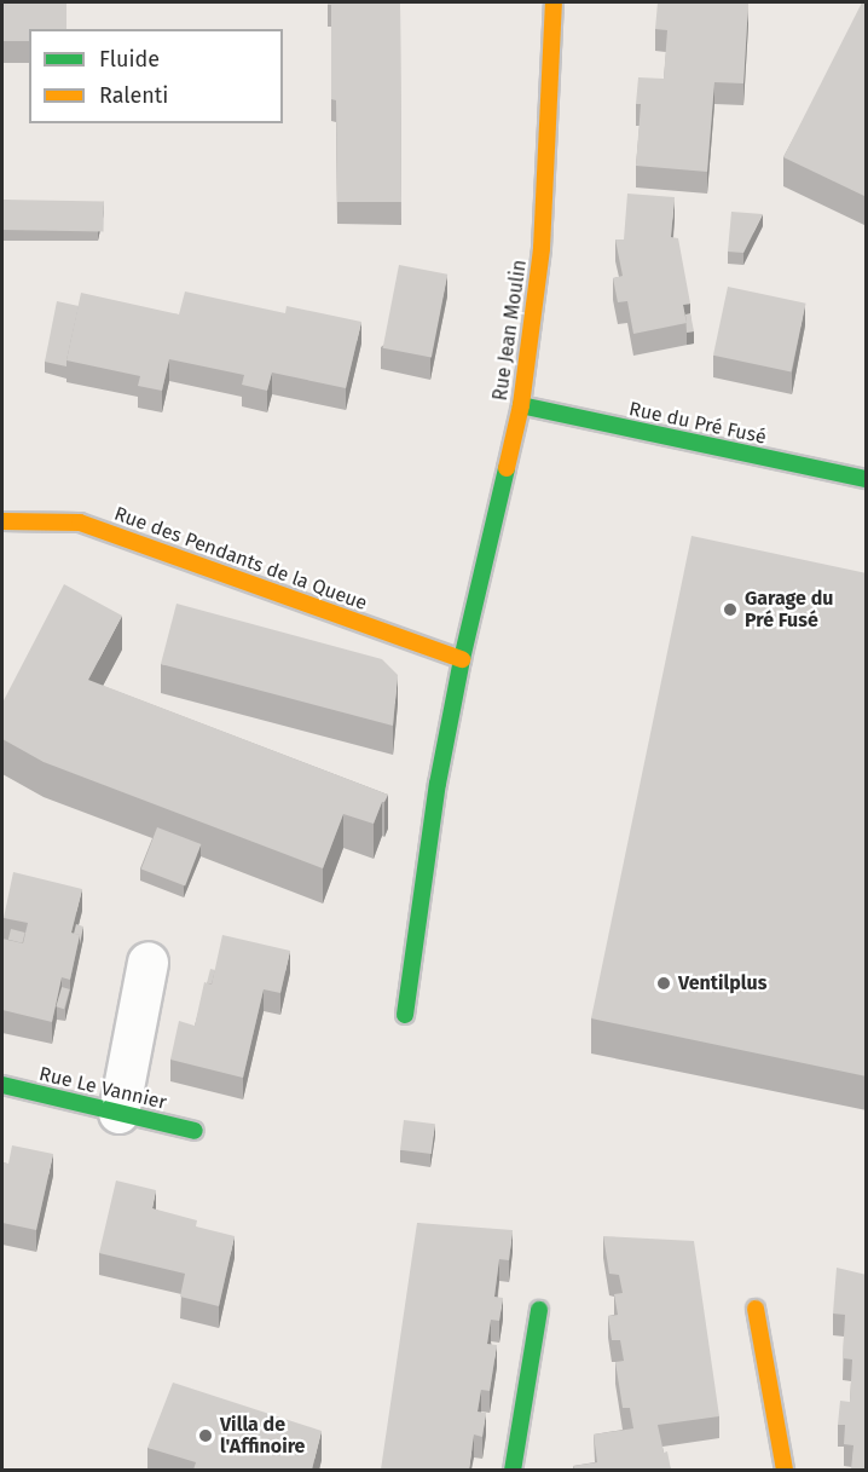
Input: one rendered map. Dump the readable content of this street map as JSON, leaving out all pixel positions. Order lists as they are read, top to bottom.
{
  "streets": {
    "street": [
      "Rue Jean Moulin",
      "Rue du Pré Fusé",
      "Rue des Pendants de la Queue",
      "Rue Le Vannier"
    ]
  },
  "crossings": [
    ["Rue Jean Moulin", "Rue du Pré Fusé"],
    ["Rue Jean Moulin", "Rue des Pendants de la Queue"]
  ],
  "places": ["Garage du Pré Fusé", "Ventilplus", "Villa de l'Affinoire"],
  "legend": ["Fluide", "Ralenti"]
}
